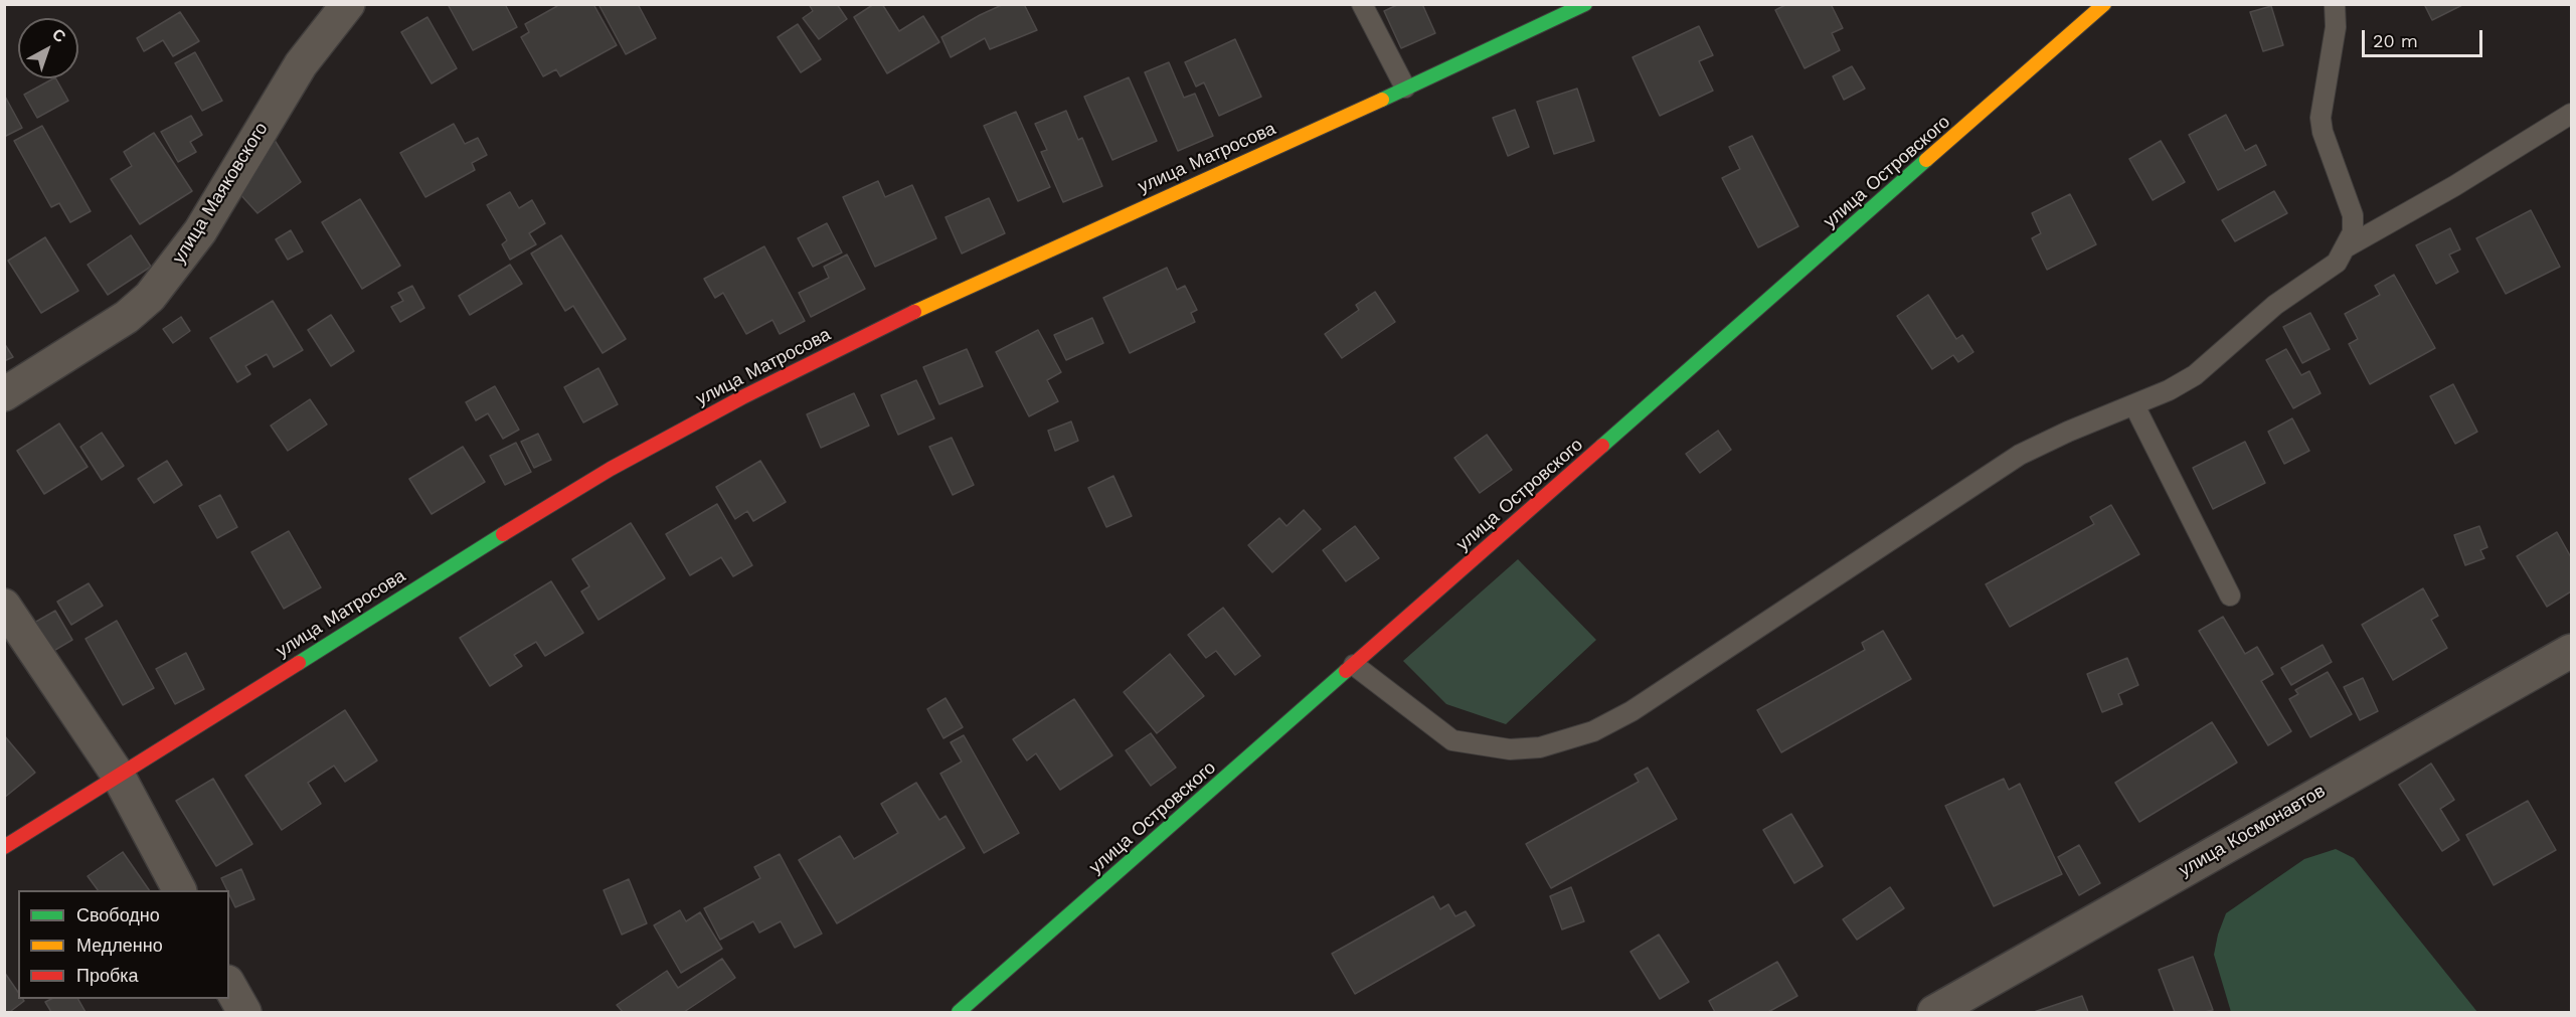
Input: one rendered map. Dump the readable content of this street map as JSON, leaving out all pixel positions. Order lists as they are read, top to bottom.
{
  "streets": {
    "street": [
      "улица Матросова",
      "улица Островского",
      "улица Маяковского",
      "улица Космонавтов"
    ]
  },
  "legend": ["Свободно", "Медленно", "Пробка"],
  "scale_bar": "20 m",
  "north": "top right"
}
